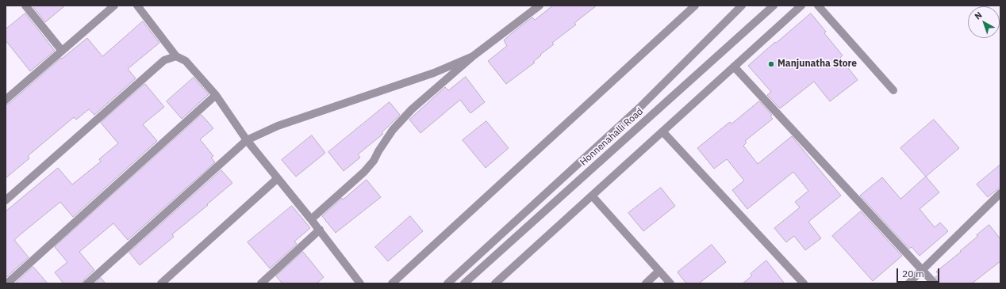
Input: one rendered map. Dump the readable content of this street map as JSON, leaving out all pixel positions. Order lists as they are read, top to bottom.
{
  "streets": {
    "street": ["Honnenahalli Road"]
  },
  "places": ["Manjunatha Store"],
  "scale_bar": "20 m",
  "north": "top left"
}
